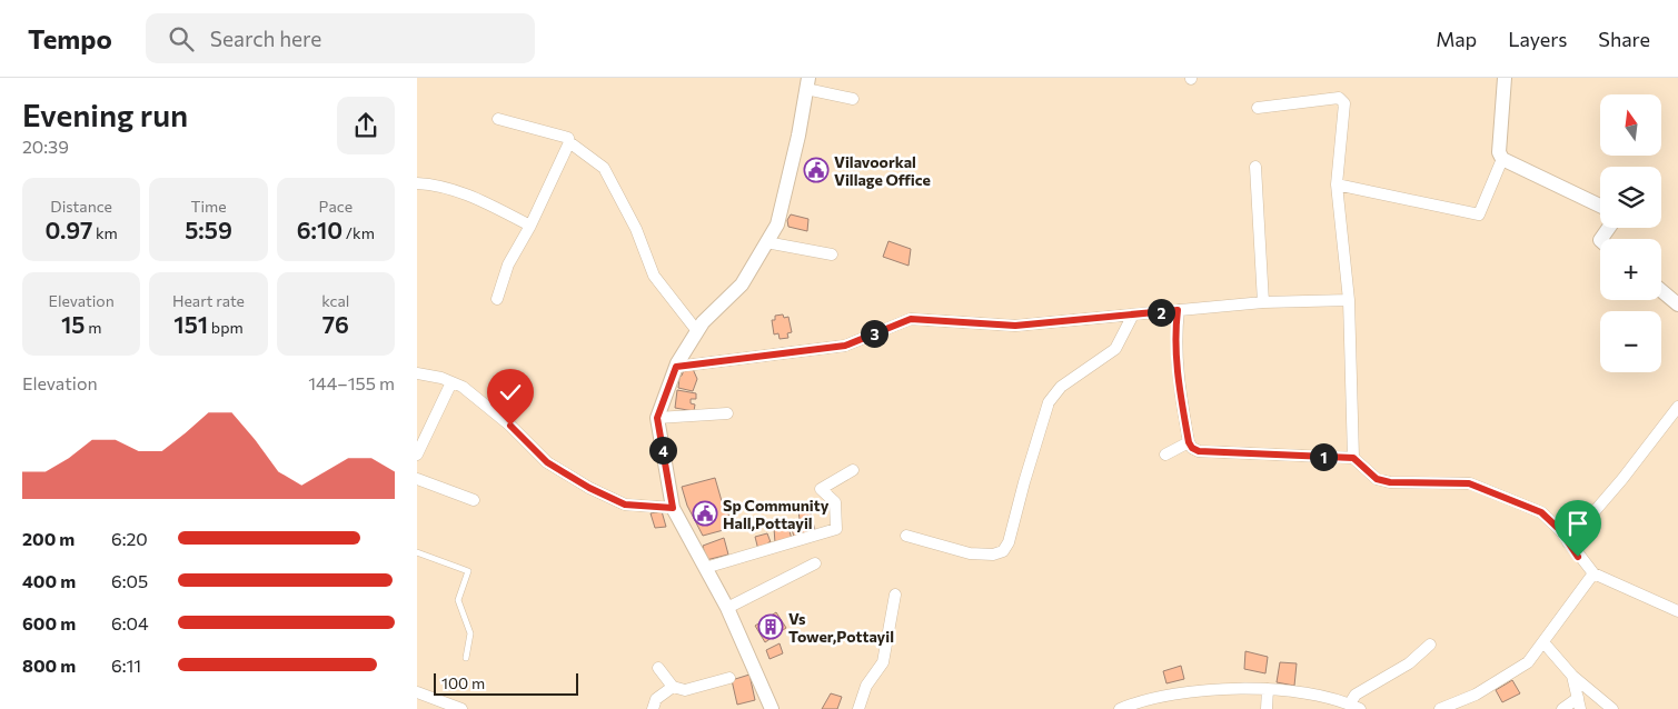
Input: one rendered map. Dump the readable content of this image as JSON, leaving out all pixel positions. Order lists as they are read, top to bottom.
{
  "places": {
    "public building": ["Vilavoorkal Village Office", "Sp Community Hall,Pottayil"],
    "building": ["Vs Tower,Pottayil"]
  },
  "scale_bar": "100 m",
  "north": "top",
  "page": {
    "header": "Tempo",
    "search": "Search here",
    "nav": ["Map", "Layers", "Share"],
    "heading": ["Evening run", "20:39"],
    "map_buttons": ["+", "−"],
    "stats": [
      ["Distance", "0.97 km"],
      ["Time", "5:59"],
      ["Pace", "6:10 /km"],
      ["Elevation", "15 m"],
      ["Heart rate", "151 bpm"],
      ["kcal", "76"]
    ],
    "pins": [
      "2",
      "3",
      "4",
      "1"
    ],
    "chart": ["Elevation", "144–155 m"],
    "list": [
      {
        "name": "200 m",
        "note": "6:20"
      },
      {
        "name": "400 m",
        "note": "6:05"
      },
      {
        "name": "600 m",
        "note": "6:04"
      },
      {
        "name": "800 m",
        "note": "6:11"
      }
    ],
    "scale": "100 m"
  }
}
